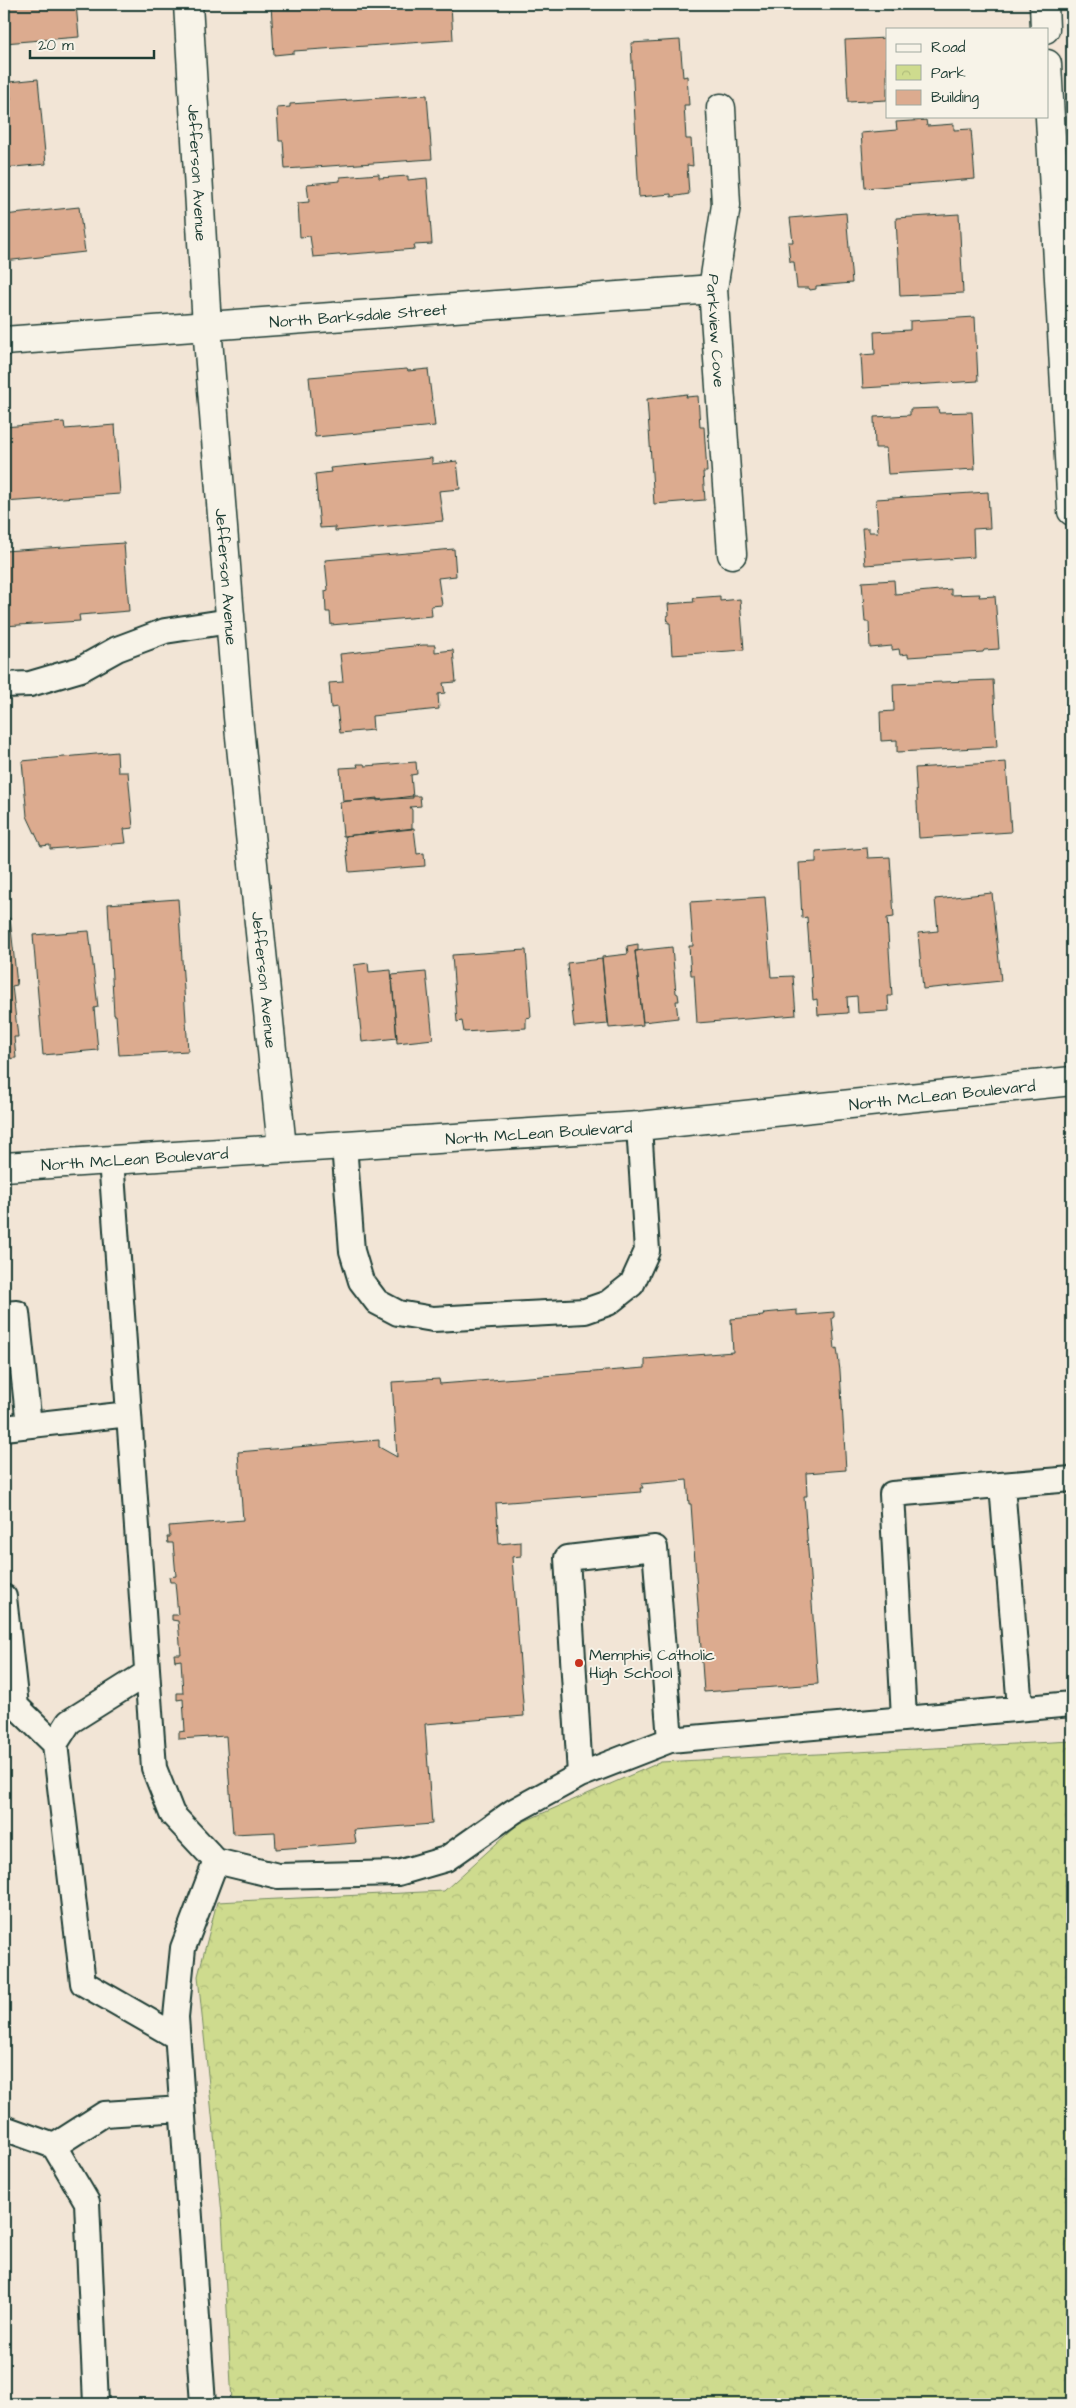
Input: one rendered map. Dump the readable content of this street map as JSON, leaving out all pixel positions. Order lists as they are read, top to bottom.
{
  "streets": {
    "street": [
      "Jefferson Avenue",
      "North Barksdale Street",
      "Parkview Cove",
      "North McLean Boulevard"
    ]
  },
  "crossings": [
    ["Jefferson Avenue", "North Barksdale Street"],
    ["Jefferson Avenue", "North McLean Boulevard"],
    ["North Barksdale Street", "Parkview Cove"]
  ],
  "places": ["Memphis Catholic High School"],
  "legend": ["Road", "Park", "Building"],
  "scale_bar": "20 m"
}
